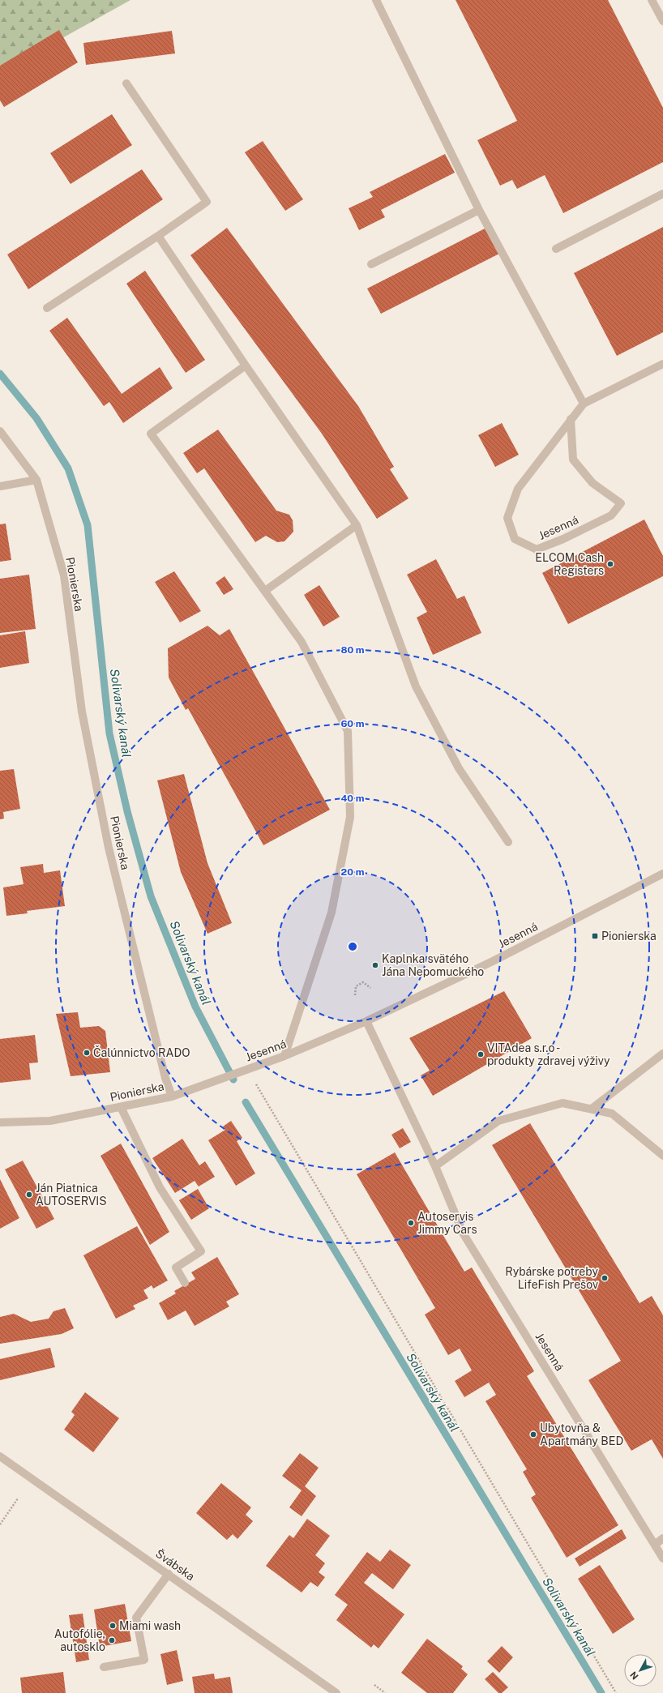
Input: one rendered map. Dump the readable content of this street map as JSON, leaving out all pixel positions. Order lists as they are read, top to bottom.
{
  "streets": {
    "street": ["Jesenná", "Pionierska", "Švábska"]
  },
  "crossings": [
    ["Jesenná", "Pionierska"]
  ],
  "water": ["Solivarský kanál"],
  "places": {
    "other": [
      "ELCOM Cash Registers",
      "Kaplnka svätého Jána Nepomuckého",
      "Čalúnnictvo RADO",
      "VITAdea s.r.o - produkty zdravej výživy",
      "Ján Piatnica AUTOSERVIS",
      "Autoservis Jimmy Cars",
      "Rybárske potreby LifeFish Prešov",
      "Ubytovňa & Apartmány BED",
      "Miami wash",
      "Autofólie, autosklo"
    ],
    "transit": ["Pionierska"]
  },
  "north": "bottom left",
  "rings": [
    "80 m",
    "60 m",
    "40 m",
    "20 m"
  ]
}
